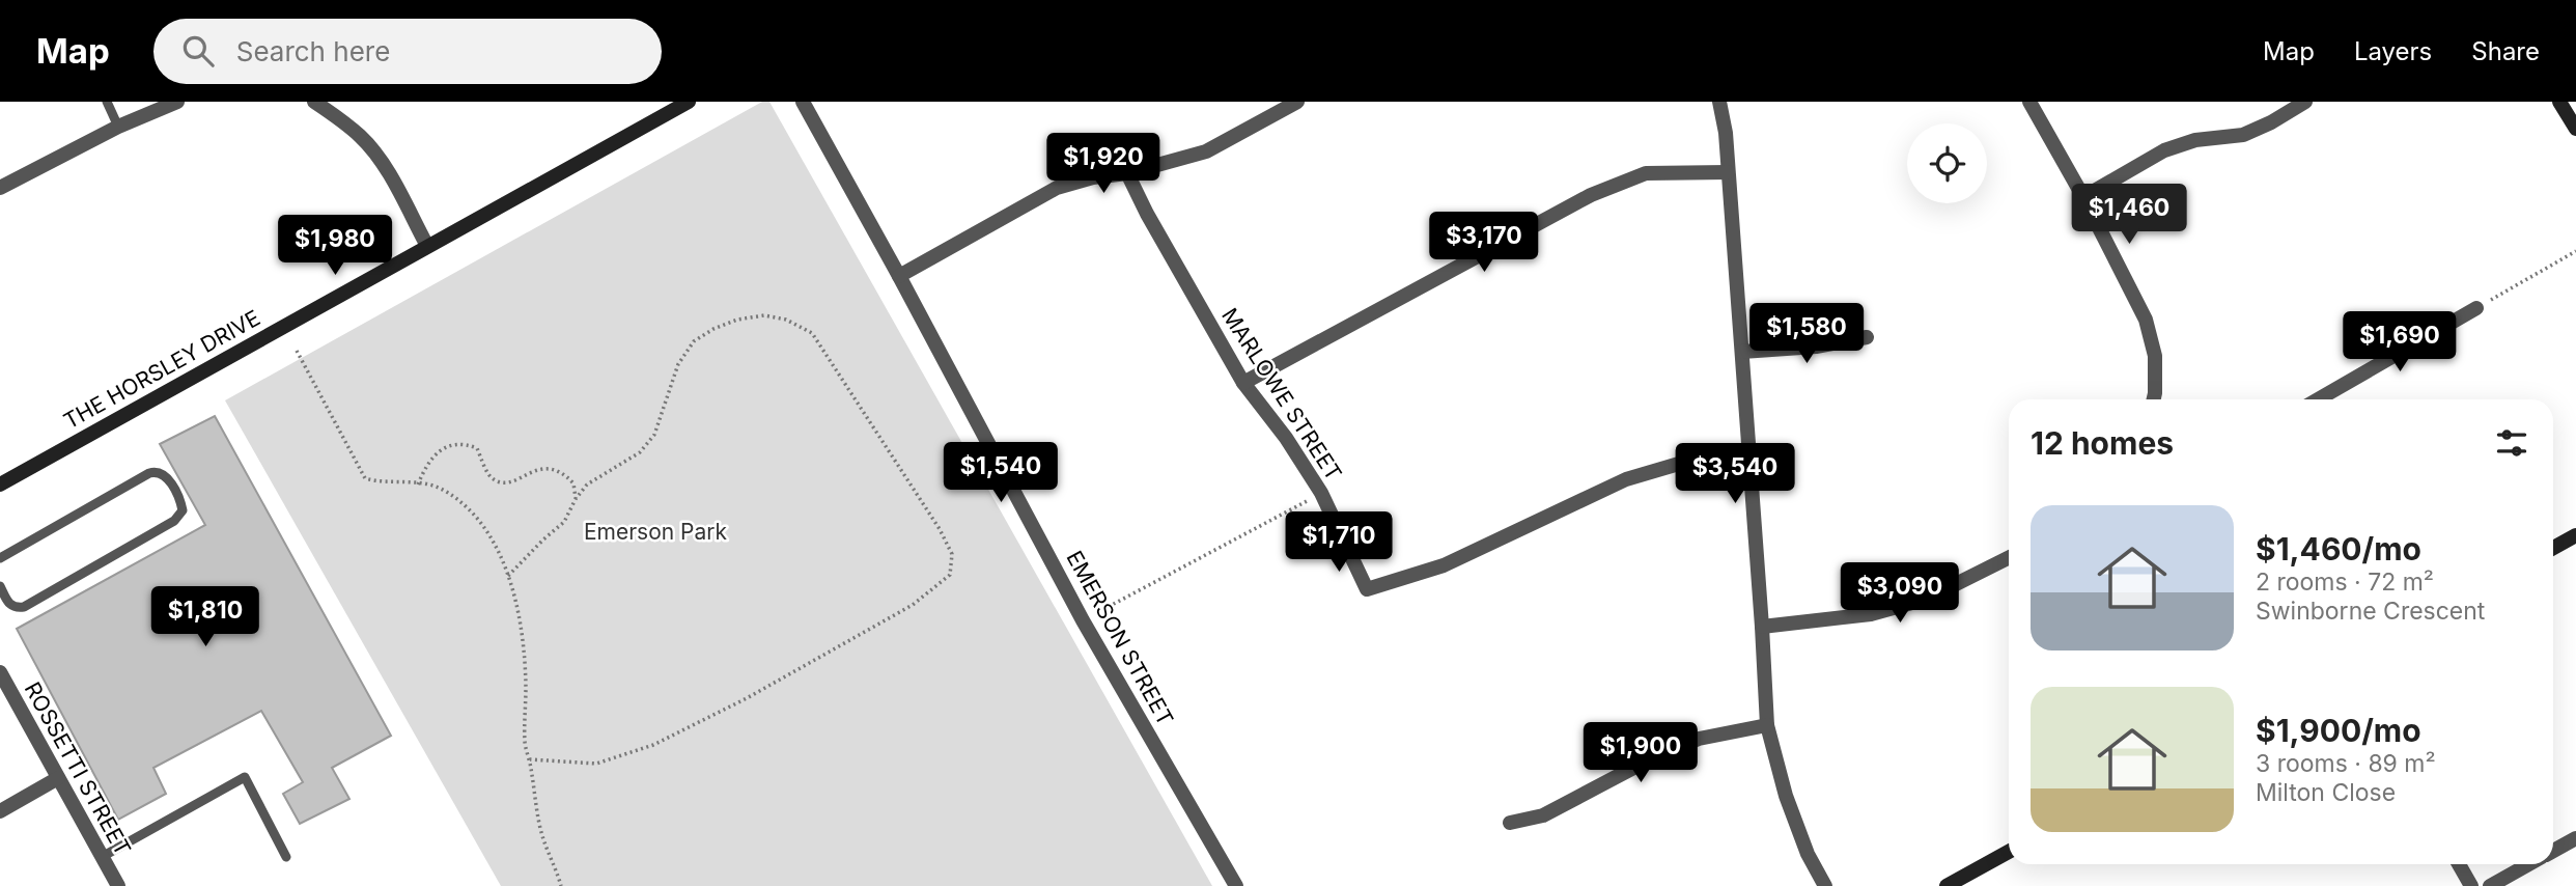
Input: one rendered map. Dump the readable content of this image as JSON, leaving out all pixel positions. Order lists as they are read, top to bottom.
{
  "streets": {
    "main road": ["THE HORSLEY DRIVE"],
    "street": ["MARLOWE STREET", "EMERSON STREET", "ROSSETTI STREET"]
  },
  "parks": ["Emerson Park"],
  "page": {
    "header": "Map",
    "search": "Search here",
    "nav": ["Map", "Layers", "Share"],
    "price": [
      "$1,920",
      "$1,460",
      "$3,170",
      "$1,980",
      "$1,580",
      "$1,690",
      "$1,540",
      "$3,540",
      "$1,710",
      "$3,090",
      "$1,810",
      "$1,900"
    ],
    "heading": "12 homes",
    "list": [
      {
        "name": "$1,460/mo",
        "note": "2 rooms · 72 m² · Swinborne Crescent"
      },
      {
        "name": "$1,900/mo",
        "note": "3 rooms · 89 m² · Milton Close"
      }
    ]
  }
}
